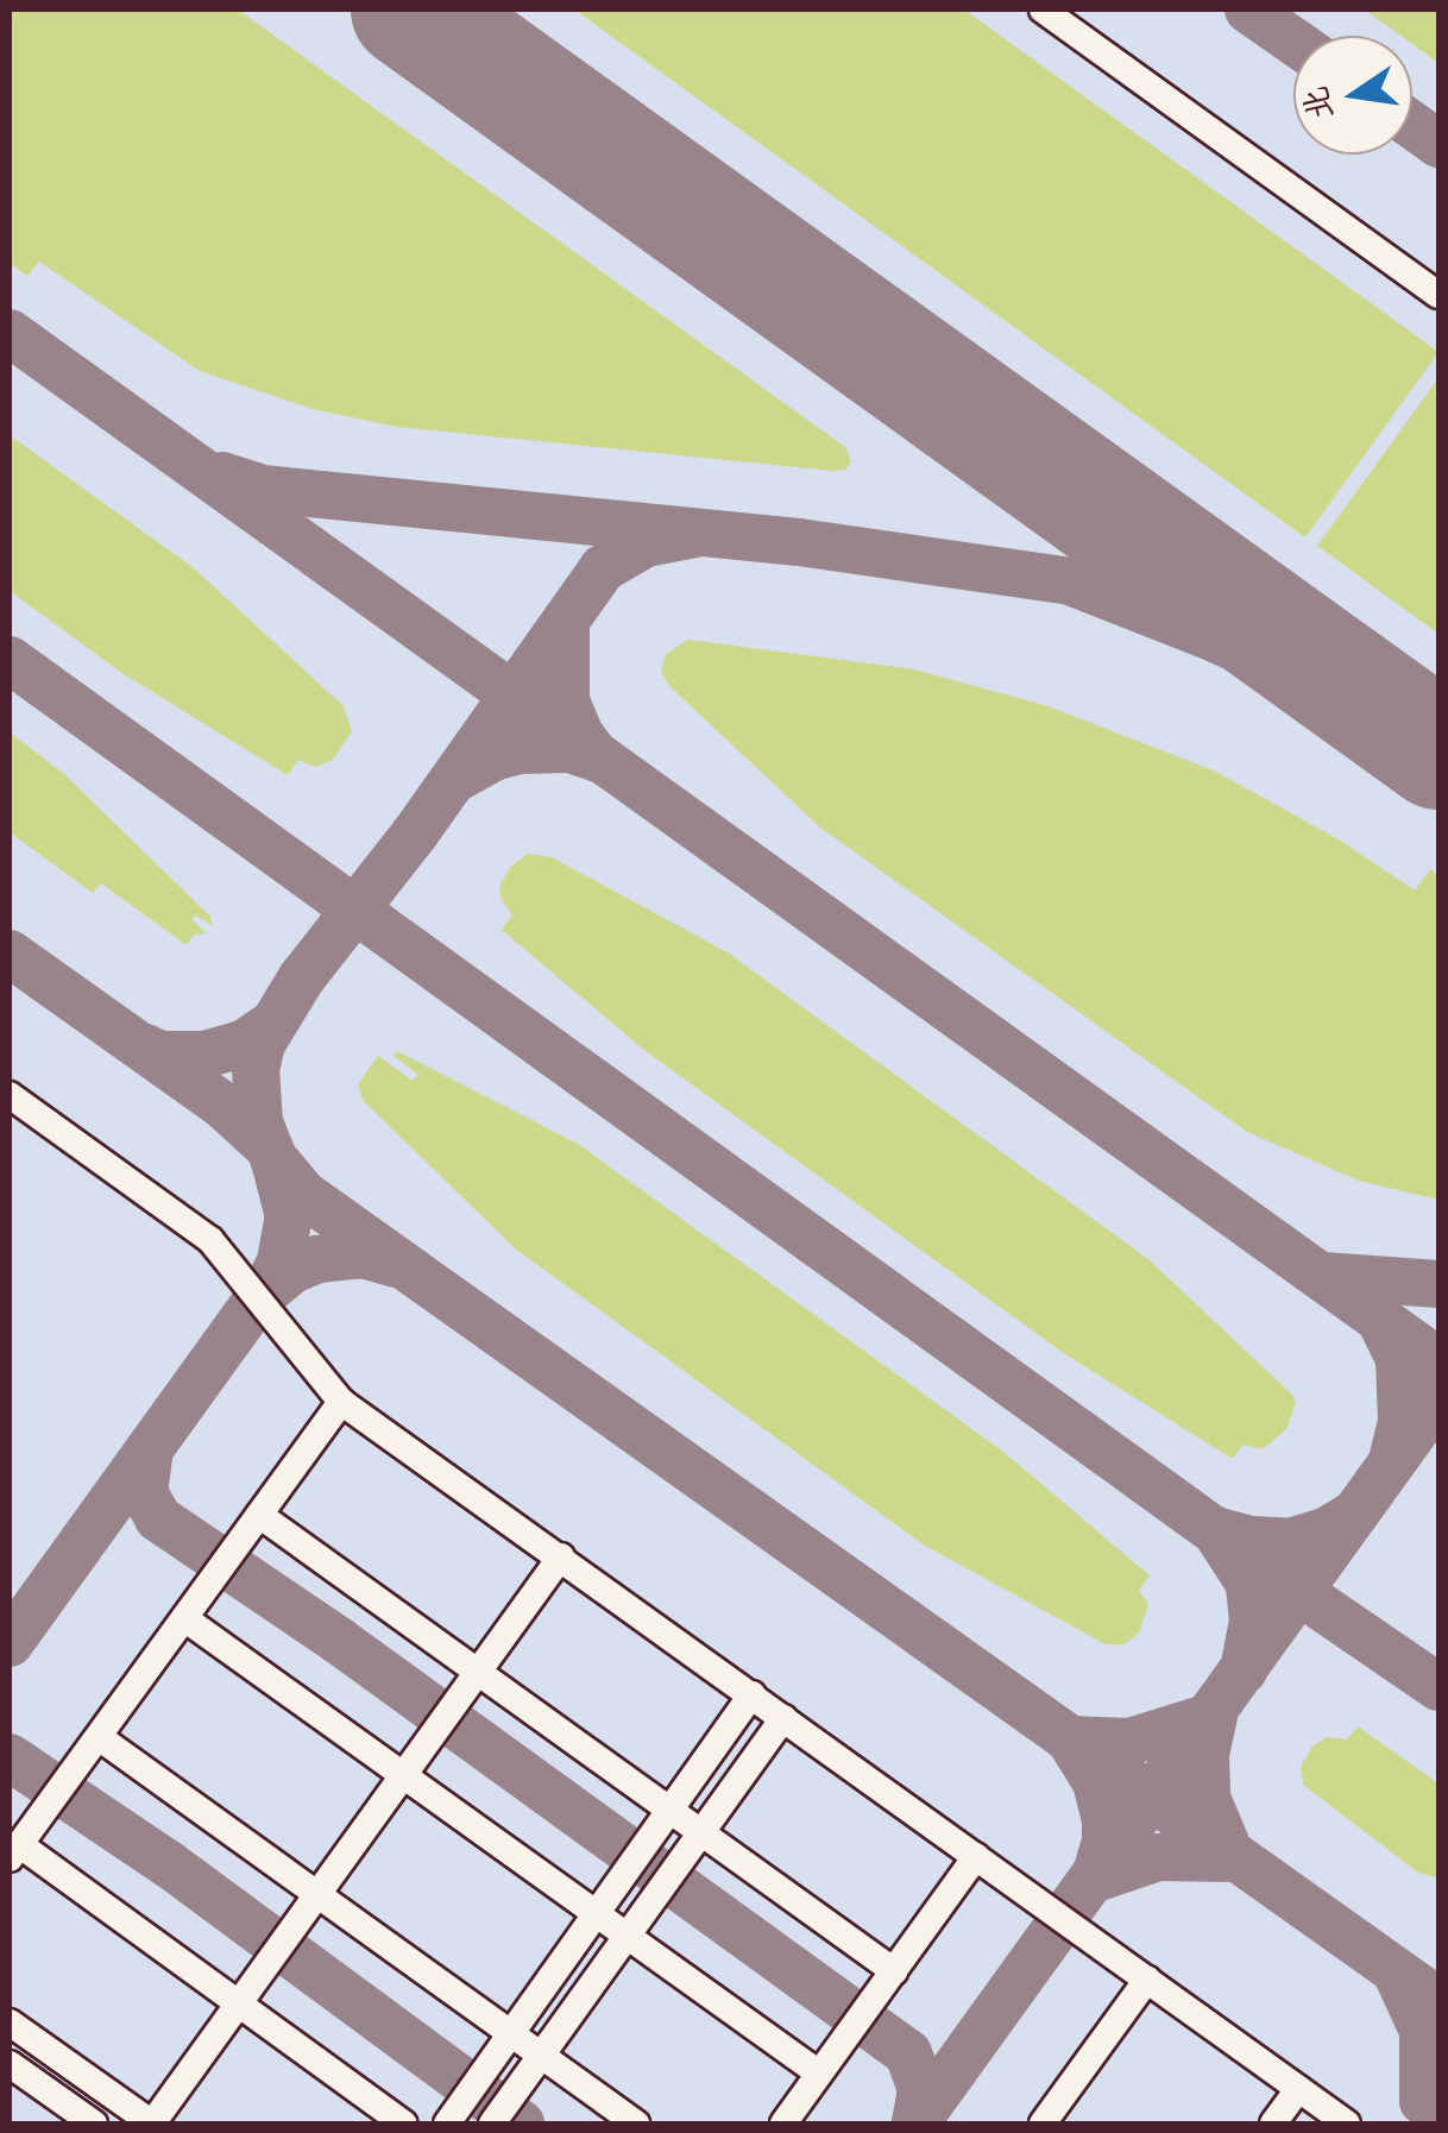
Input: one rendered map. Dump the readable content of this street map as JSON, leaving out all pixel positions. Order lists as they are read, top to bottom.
{
  "north": "left"
}
